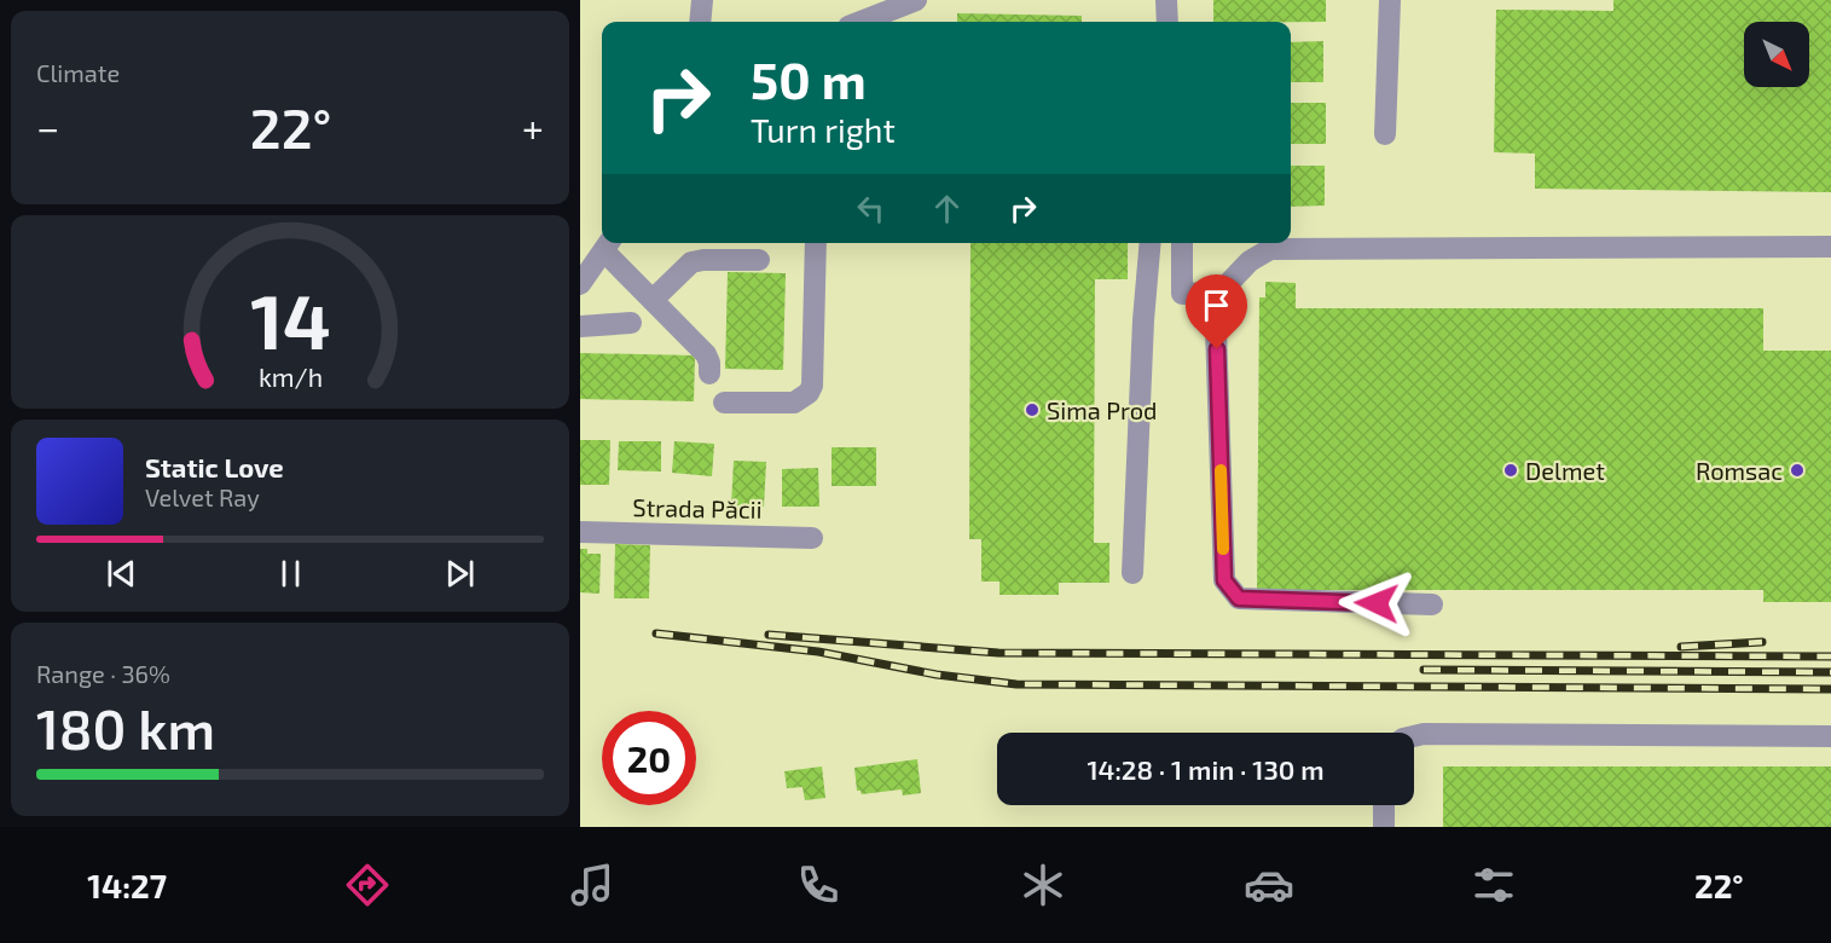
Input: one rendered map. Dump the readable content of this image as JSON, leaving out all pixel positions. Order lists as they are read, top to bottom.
{
  "streets": {
    "street": ["Strada Păcii"]
  },
  "places": ["Sima Prod", "Delmet", "Romsac"],
  "north": "bottom right",
  "page": {
    "tile": [
      "Climate",
      ["Range · 36%", "180 km"]
    ],
    "turn": ["50 m", "Turn right"],
    "heat": ["−", "22°", "+"],
    "song": ["Static Love", "Velvet Ray"],
    "limit": "20",
    "trip": "14:28 · 1 min · 130 m",
    "tabs": ["14:27", "22°"],
    "gauge": ["14", "km/h"]
  }
}
